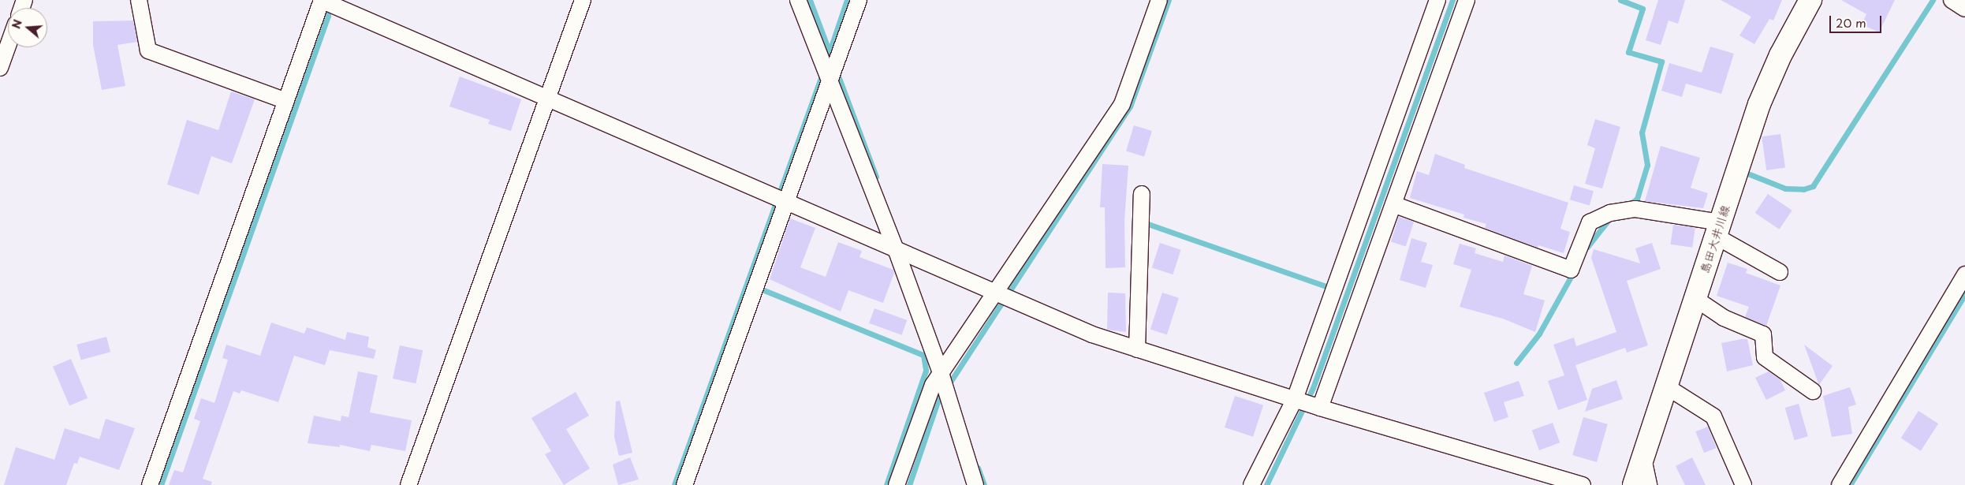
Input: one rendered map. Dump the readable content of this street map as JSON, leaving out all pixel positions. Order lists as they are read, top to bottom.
{
  "streets": {
    "main road": ["島田大井川線"]
  },
  "scale_bar": "20 m",
  "north": "left"
}
